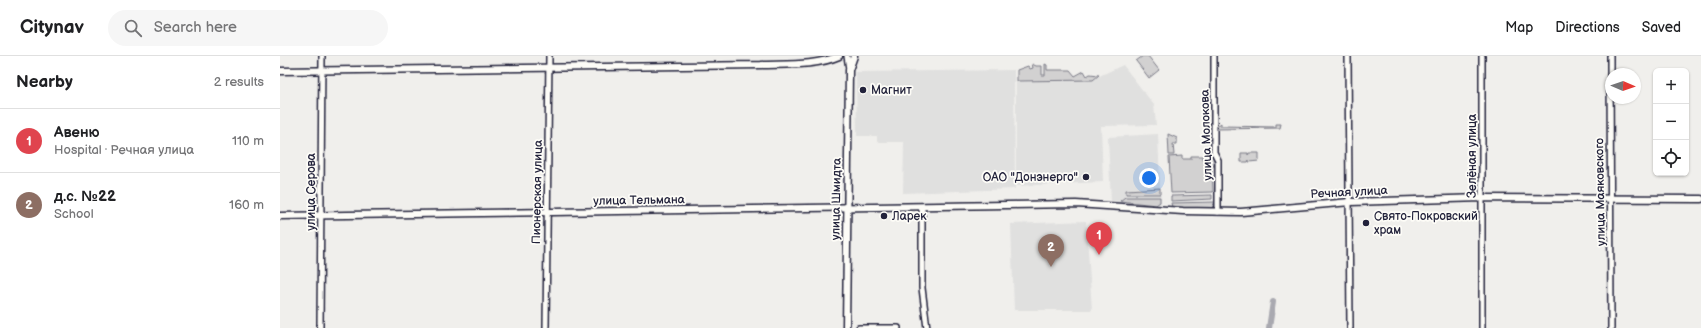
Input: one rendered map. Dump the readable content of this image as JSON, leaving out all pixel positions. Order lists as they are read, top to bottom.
{
  "streets": {
    "street": [
      "улица Молокова",
      "Зелёная улица",
      "улица Серова",
      "Пионерская улица",
      "Речная улица",
      "улица Маяковского",
      "улица Шмидта",
      "улица Тельмана"
    ]
  },
  "crossings": [
    ["улица Молокова", "Речная улица"],
    ["Зелёная улица", "Речная улица"],
    ["улица Серова", "улица Тельмана"],
    ["Пионерская улица", "улица Тельмана"],
    ["Речная улица", "улица Маяковского"],
    ["Речная улица", "улица Тельмана"],
    ["улица Шмидта", "улица Тельмана"]
  ],
  "places": [
    "Магнит",
    "ОАО \"Донэнерго\"",
    "Ларек",
    "Свято-Покровский храм"
  ],
  "north": "right",
  "page": {
    "header": "Citynav",
    "search": "Search here",
    "nav": ["Map", "Directions", "Saved"],
    "heading": ["Nearby", "2 results"],
    "map_buttons": ["+", "−"],
    "list": [
      {
        "mark": "1",
        "name": "Авеню",
        "note": "Hospital · Речная улица",
        "value": "110 m"
      },
      {
        "mark": "2",
        "name": "д.с. №22",
        "note": "School",
        "value": "160 m"
      }
    ],
    "pins": ["1", "2"]
  }
}
